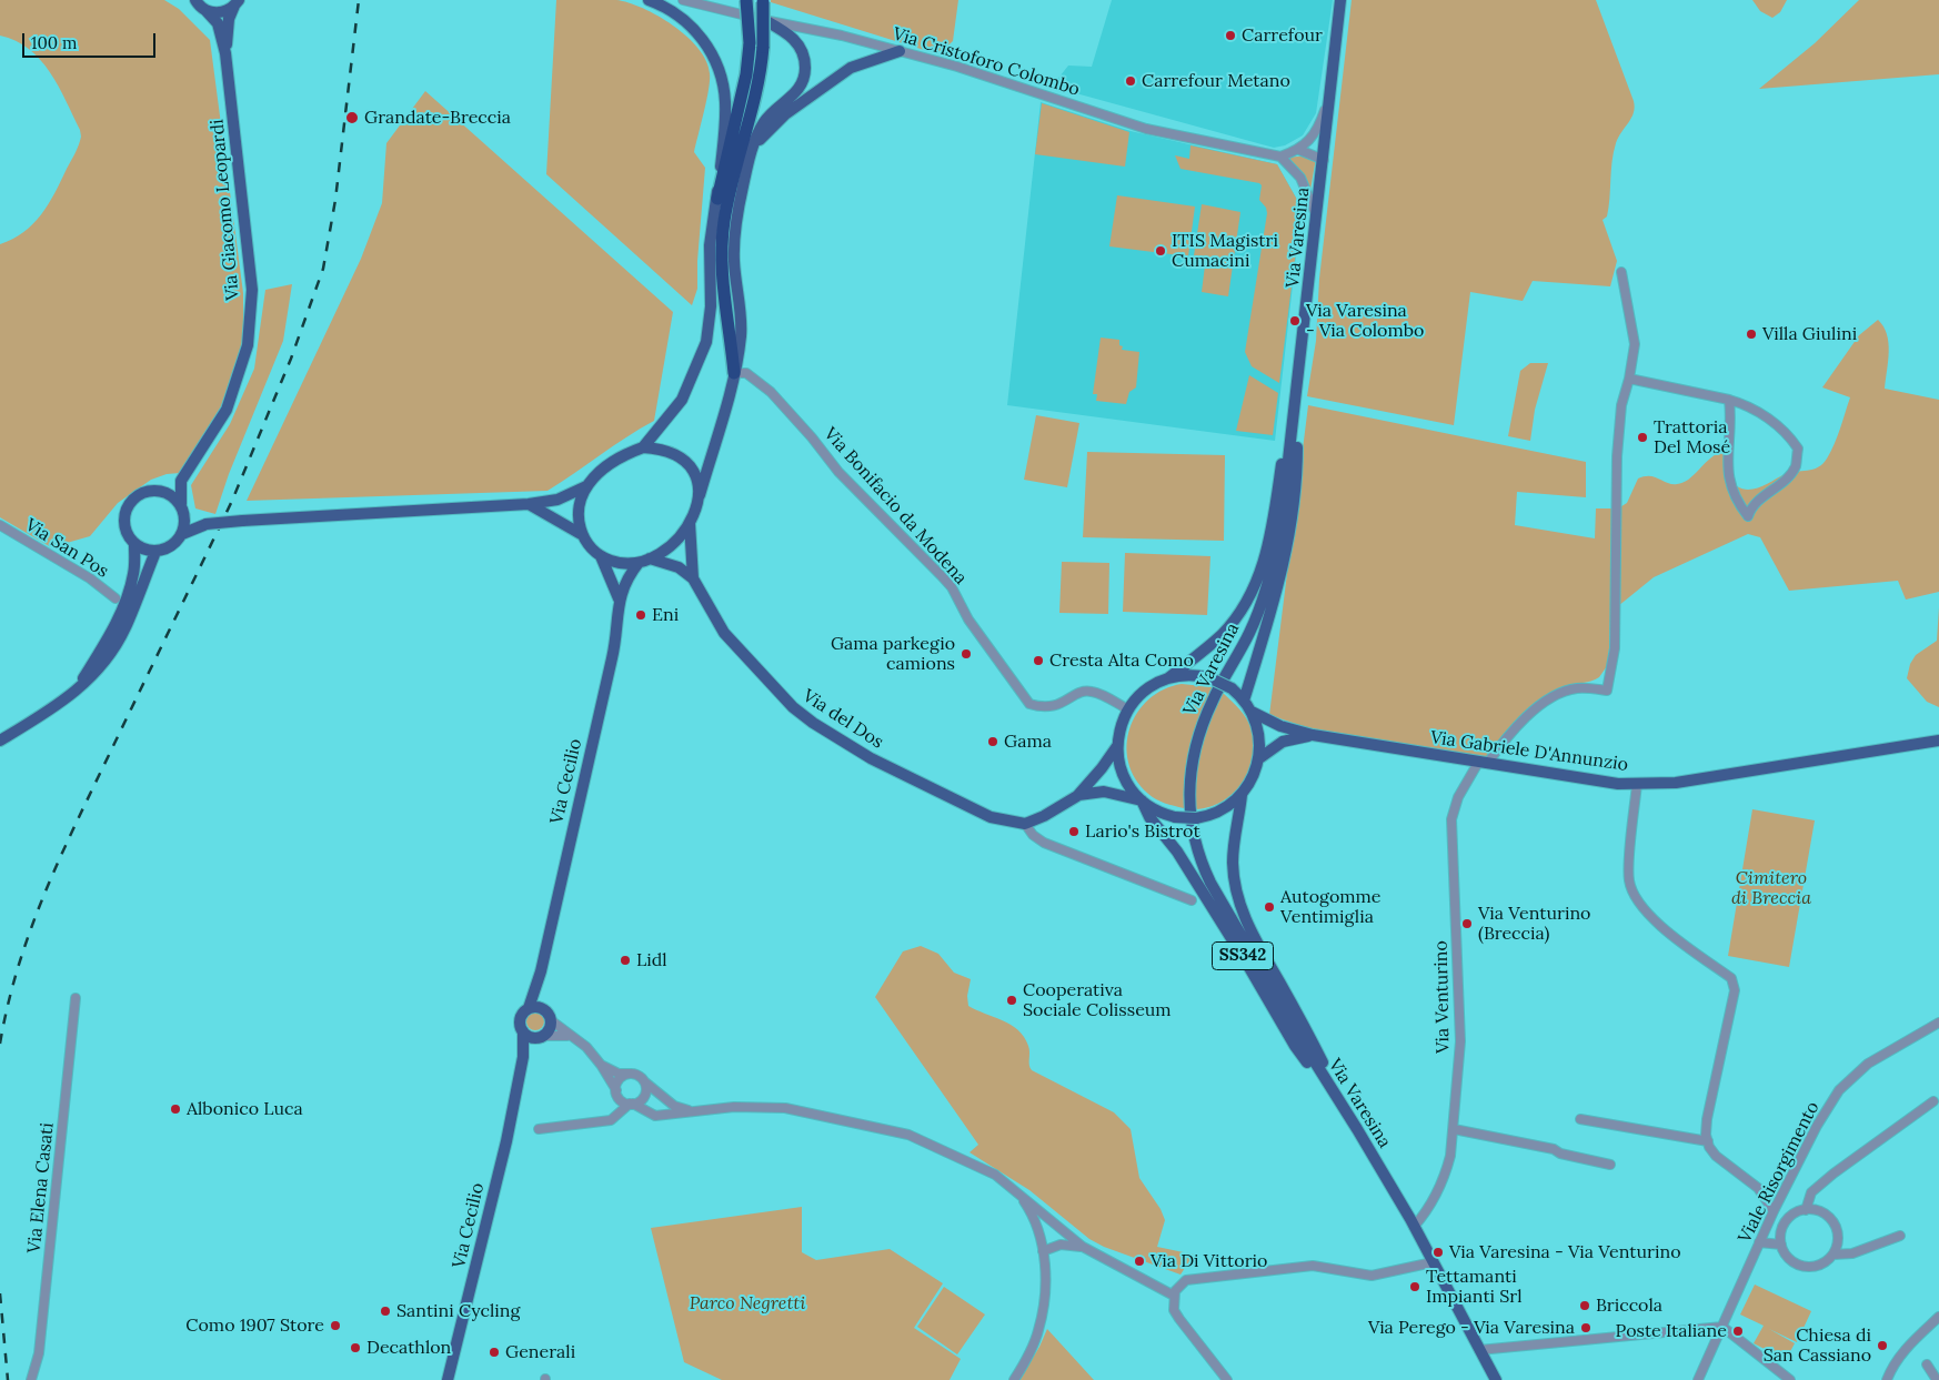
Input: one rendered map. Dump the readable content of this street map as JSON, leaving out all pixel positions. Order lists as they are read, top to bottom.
{
  "streets": {
    "main road": [
      "Via Giacomo Leopardi",
      "Via Varesina",
      "Via del Dos",
      "Via Gabriele D'Annunzio",
      "Via Cecilio",
      "SS342"
    ],
    "street": [
      "Via Cristoforo Colombo",
      "Via Bonifacio da Modena",
      "Via San Pos",
      "Via Venturino",
      "Viale Risorgimento",
      "Via Elena Casati"
    ]
  },
  "crossings": [
    ["Via Cristoforo Colombo", "Via Cecilio"],
    ["Via Varesina", "SS342"],
    ["Via Varesina", "Via Venturino"],
    ["Via Bonifacio da Modena", "Via Gabriele D'Annunzio"],
    ["Via Bonifacio da Modena", "Via Cecilio"],
    ["Via Bonifacio da Modena", "SS342"],
    ["Via del Dos", "Via Cecilio"],
    ["Via Gabriele D'Annunzio", "SS342"],
    ["Via Gabriele D'Annunzio", "Via Venturino"]
  ],
  "parks": ["Cimitero di Breccia", "Parco Negretti"],
  "places": [
    "Carrefour",
    "Carrefour Metano",
    "Grandate-Breccia",
    "ITIS Magistri Cumacini",
    "Via Varesina - Via Colombo",
    "Villa Giulini",
    "Trattoria Del Mosé",
    "Eni",
    "Gama parkegio camions",
    "Cresta Alta Como",
    "Gama",
    "Lario's Bistrot",
    "Autogomme Ventimiglia",
    "Via Venturino (Breccia)",
    "Lidl",
    "Cooperativa Sociale Colisseum",
    "Albonico Luca",
    "Via Varesina - Via Venturino",
    "Via Di Vittorio",
    "Tettamanti Impianti Srl",
    "Briccola",
    "Santini Cycling",
    "Como 1907 Store",
    "Via Perego - Via Varesina",
    "Poste Italiane",
    "Chiesa di San Cassiano",
    "Decathlon",
    "Generali"
  ],
  "scale_bar": "100 m"
}
